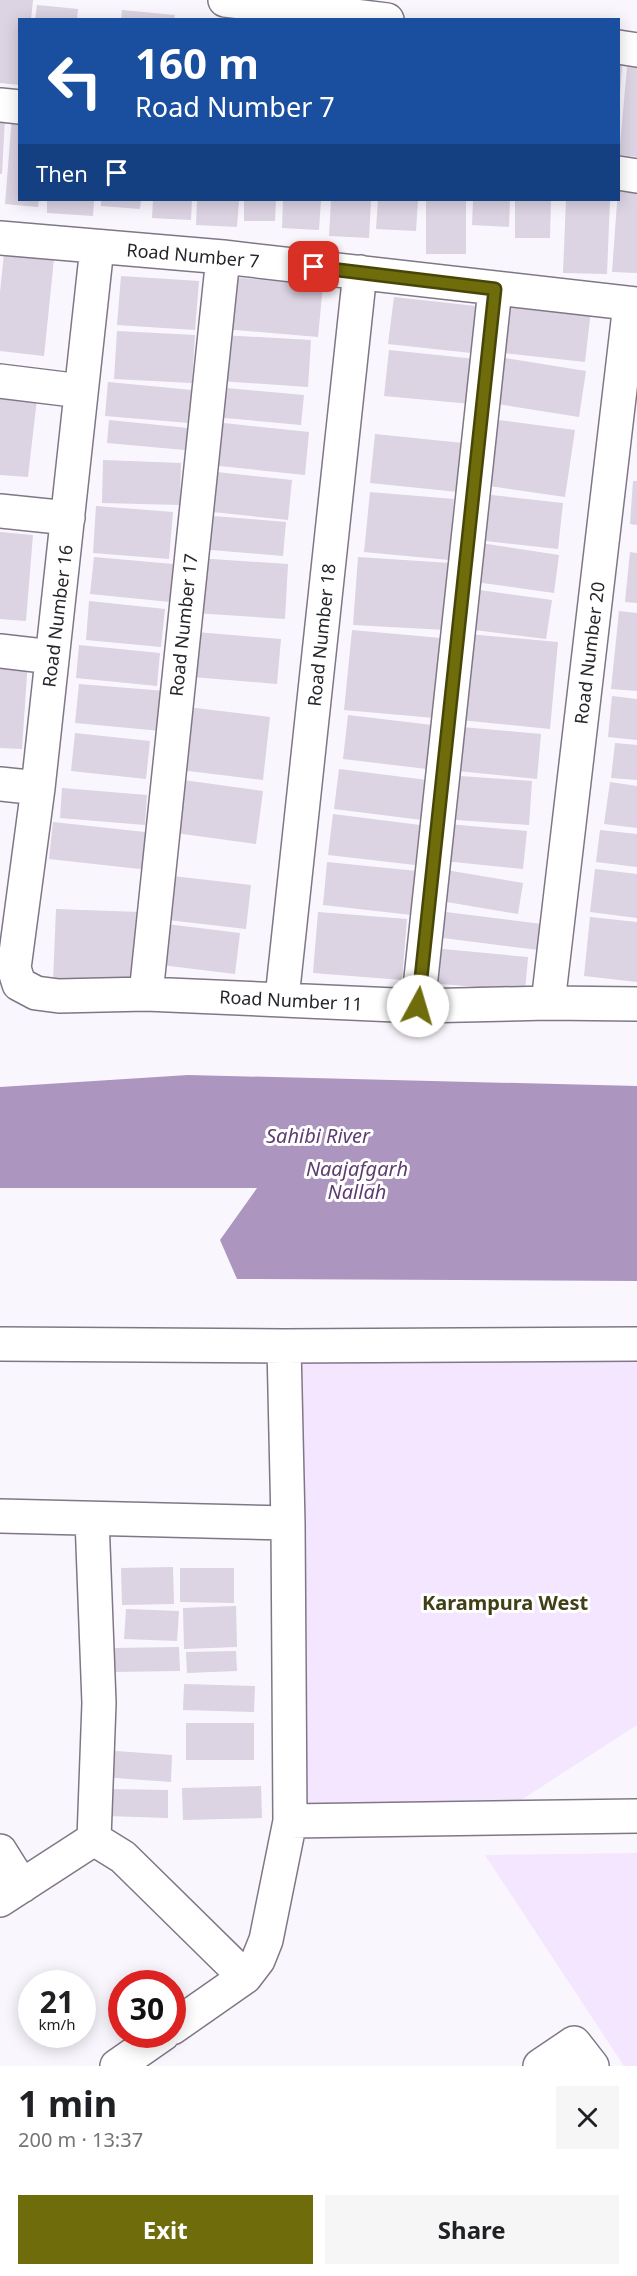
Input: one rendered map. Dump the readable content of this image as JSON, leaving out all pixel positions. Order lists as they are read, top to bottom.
{
  "streets": {
    "street": [
      "Road Number 7",
      "Road Number 16",
      "Road Number 17",
      "Road Number 18",
      "Road Number 20",
      "Road Number 11"
    ]
  },
  "crossings": [
    ["Road Number 7", "Road Number 16"],
    ["Road Number 7", "Road Number 17"],
    ["Road Number 7", "Road Number 18"],
    ["Road Number 7", "Road Number 20"],
    ["Road Number 16", "Road Number 11"],
    ["Road Number 17", "Road Number 11"],
    ["Road Number 18", "Road Number 11"],
    ["Road Number 20", "Road Number 11"]
  ],
  "districts": ["Karampura West"],
  "water": ["Sahibi River", "Naajafgarh Nallah"],
  "page": {
    "turn": ["160 m", "Road Number 7"],
    "then": "Then",
    "speed": "21 km/h",
    "limit": "30",
    "heading": ["1 min", "200 m · 13:37"],
    "buttons": ["Exit", "Share"]
  }
}
